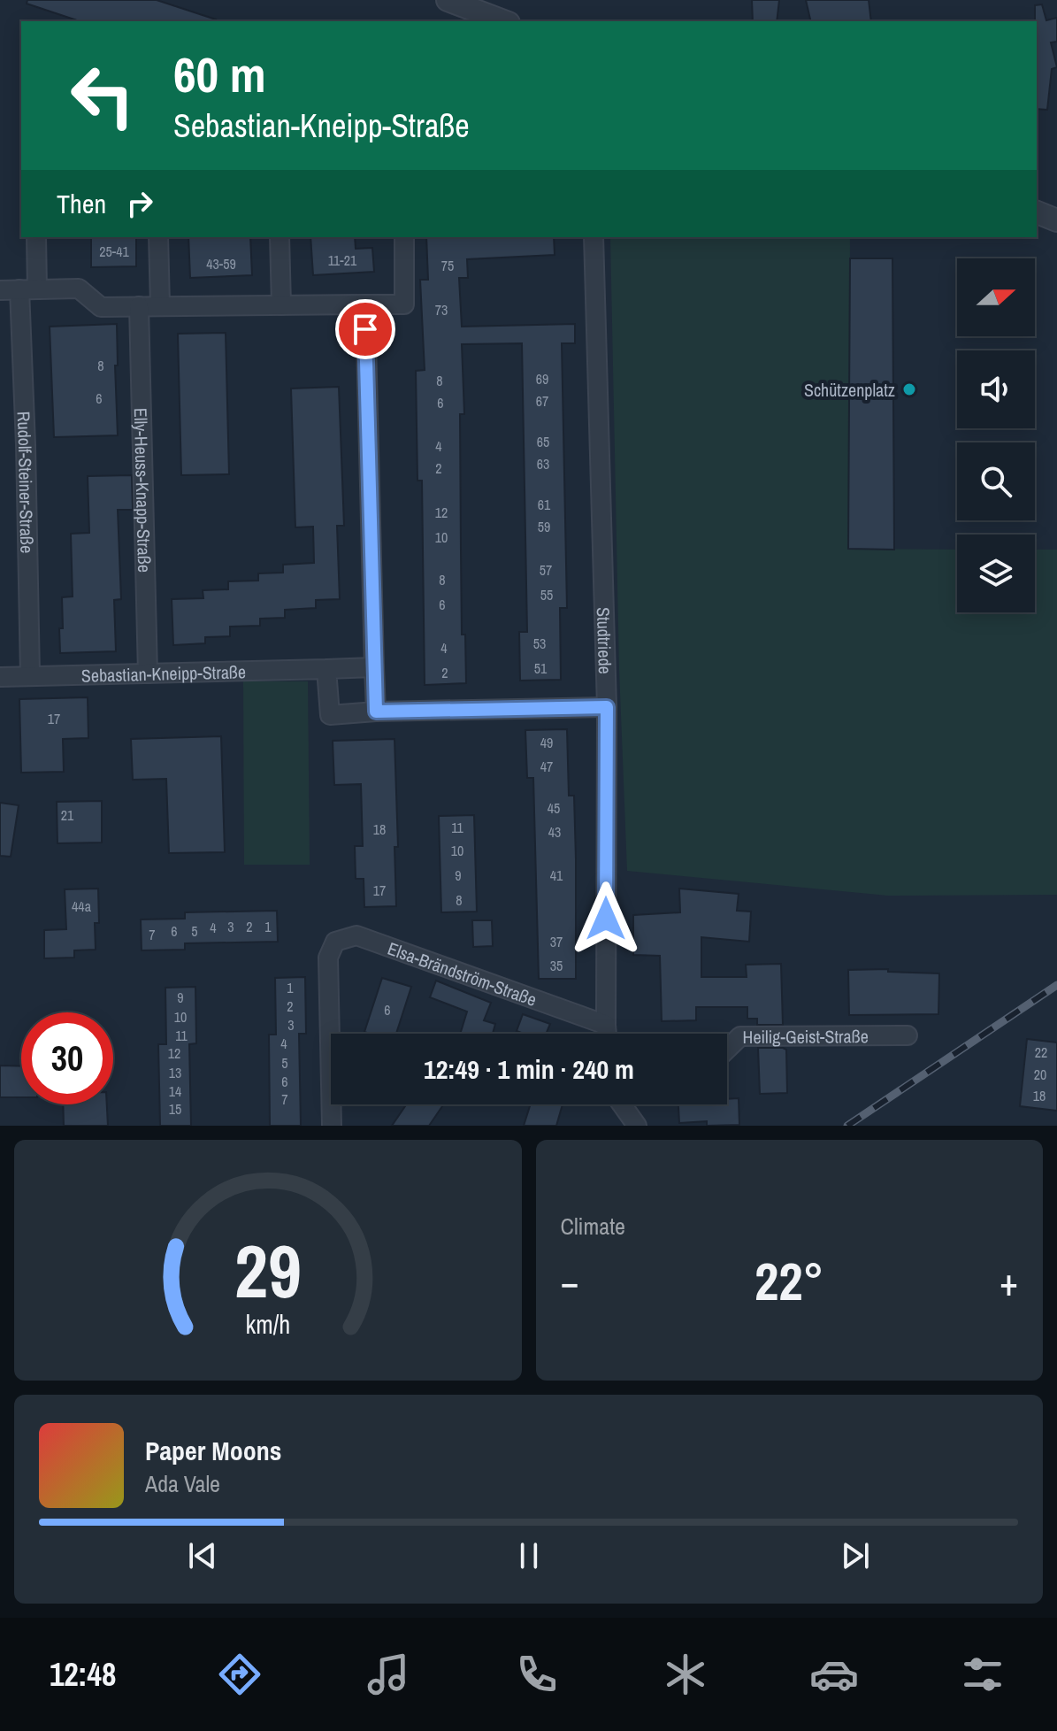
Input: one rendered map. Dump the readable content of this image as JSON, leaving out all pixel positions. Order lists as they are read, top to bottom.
{
  "streets": {
    "street": [
      "Rudolf-Steiner-Straße",
      "Elly-Heuss-Knapp-Straße",
      "Studtriede",
      "Sebastian-Kneipp-Straße",
      "Elsa-Brändström-Straße",
      "Heilig-Geist-Straße"
    ]
  },
  "crossings": [
    ["Rudolf-Steiner-Straße", "Sebastian-Kneipp-Straße"],
    ["Elly-Heuss-Knapp-Straße", "Sebastian-Kneipp-Straße"],
    ["Studtriede", "Elsa-Brändström-Straße"]
  ],
  "places": ["Schützenplatz"],
  "house_numbers": [
    "25-41",
    "11-21",
    "43-59",
    "75",
    "73",
    "8",
    "69",
    "8",
    "6",
    "67",
    "6",
    "65",
    "4",
    "63",
    "2",
    "61",
    "12",
    "59",
    "10",
    "57",
    "8",
    "55",
    "6",
    "53",
    "4",
    "51",
    "2",
    "17",
    "49",
    "47",
    "45",
    "21",
    "11",
    "18",
    "43",
    "10",
    "9",
    "41",
    "17",
    "8",
    "44a",
    "3",
    "2",
    "1",
    "4",
    "6",
    "5",
    "7",
    "37",
    "35",
    "1",
    "9",
    "2",
    "6",
    "10",
    "3",
    "11",
    "4",
    "22",
    "12",
    "5",
    "13",
    "20",
    "6",
    "14",
    "18",
    "7",
    "15"
  ],
  "north": "right",
  "page": {
    "turn": ["60 m", "Sebastian-Kneipp-Straße"],
    "then": "Then",
    "limit": "30",
    "trip": "12:49 · 1 min · 240 m",
    "tile": "Climate",
    "heat": ["−", "22°", "+"],
    "song": ["Paper Moons", "Ada Vale"],
    "tabs": "12:48",
    "gauge": ["29", "km/h"]
  }
}
